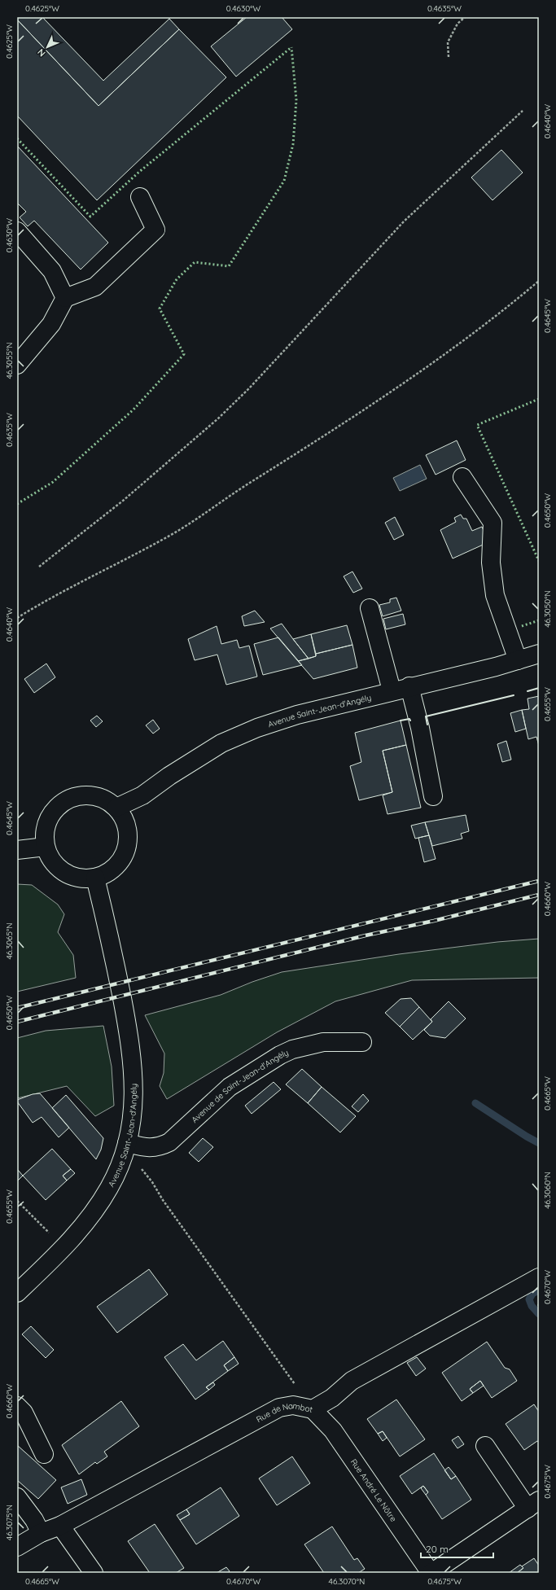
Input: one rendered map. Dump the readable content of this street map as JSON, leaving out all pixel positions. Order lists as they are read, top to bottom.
{
  "streets": {
    "street": [
      "Avenue Saint-Jean-d'Angély",
      "Avenue de Saint-Jean-d'Angély",
      "Rue de Nambot",
      "Rue André Le Nôtre"
    ]
  },
  "crossings": [
    ["Avenue Saint-Jean-d'Angély", "Avenue de Saint-Jean-d'Angély"],
    ["Rue de Nambot", "Rue André Le Nôtre"]
  ],
  "scale_bar": "20 m",
  "north": "bottom left",
  "coordinates": [
    "0.4625°W",
    "0.4630°W",
    "0.4635°W",
    "0.4640°W",
    "0.4645°W",
    "46.3055°N",
    "0.4650°W",
    "46.3050°N",
    "0.4655°W",
    "0.4660°W",
    "46.3065°N",
    "0.4665°W",
    "46.3060°N",
    "0.4670°W",
    "0.4675°W",
    "46.3075°N",
    "46.3070°N"
  ]
}
